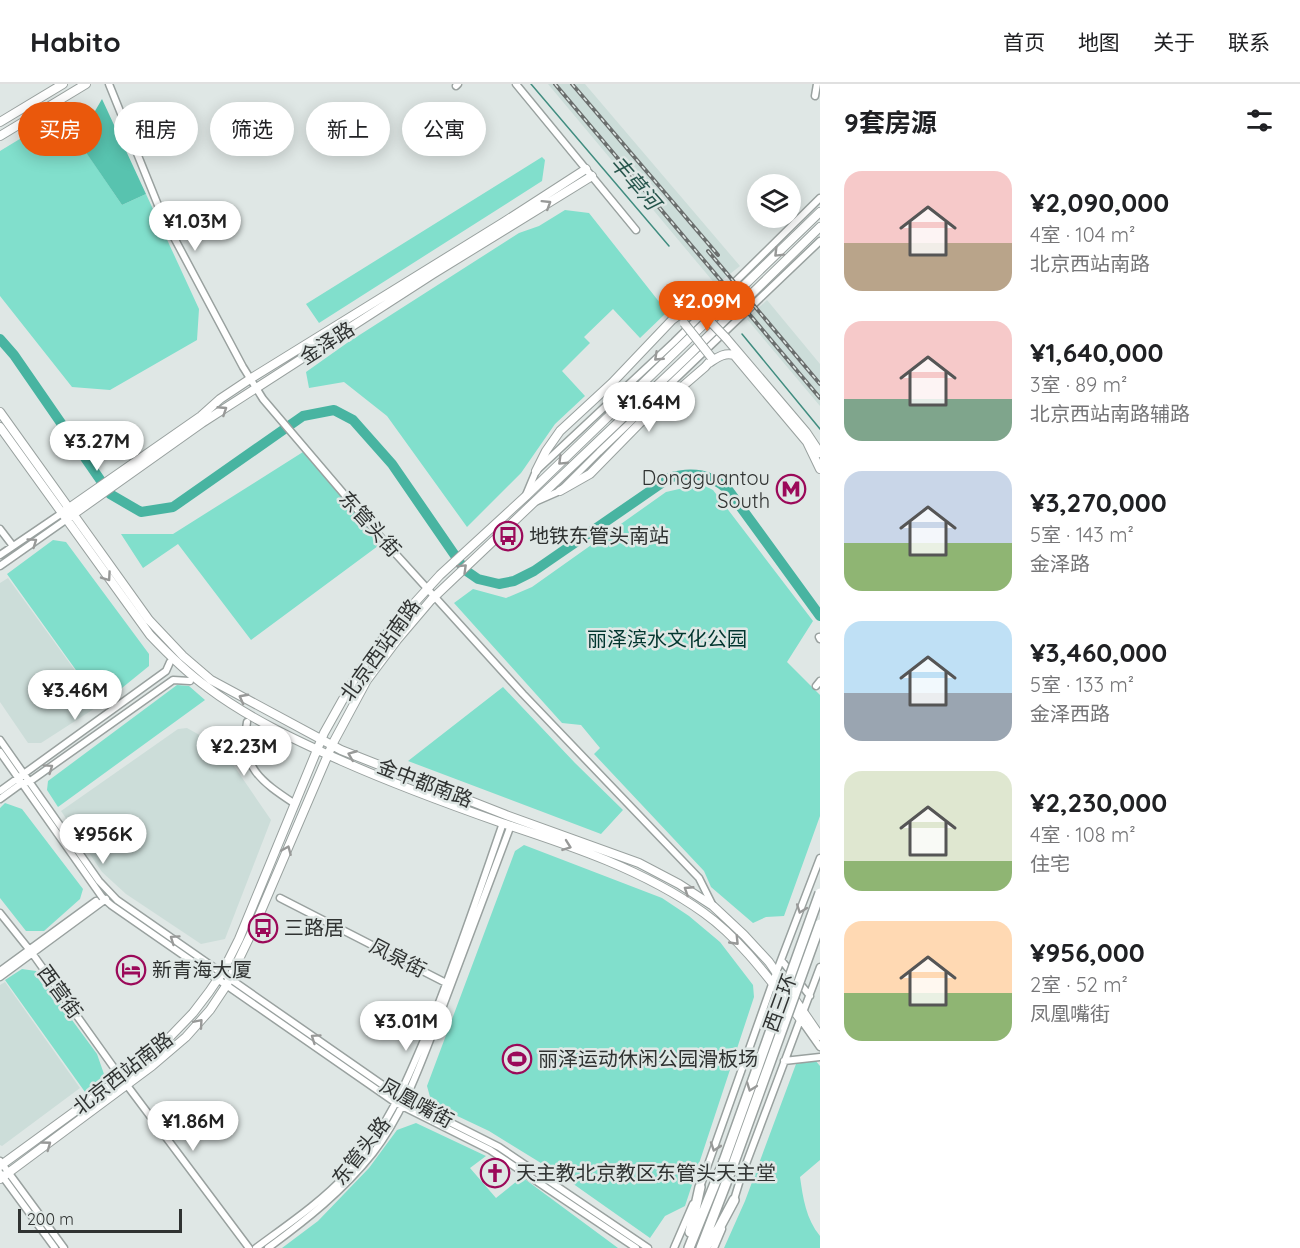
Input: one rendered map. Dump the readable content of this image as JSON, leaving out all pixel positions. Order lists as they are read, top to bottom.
{
  "streets": {
    "highway": ["西三环"],
    "main road": ["金泽路", "北京西站南路", "金中都南路"],
    "street": [
      "东管头街",
      "凤泉街",
      "西营街",
      "凤凰嘴街",
      "东管头路"
    ]
  },
  "crossings": [
    ["金泽路", "东管头街"],
    ["金泽路", "金中都南路"],
    ["东管头街", "北京西站南路"],
    ["东管头街", "金中都南路"],
    ["北京西站南路", "金中都南路"],
    ["北京西站南路", "西营街"],
    ["北京西站南路", "凤凰嘴街"],
    ["金中都南路", "东管头路"],
    ["凤泉街", "东管头路"],
    ["凤凰嘴街", "东管头路"]
  ],
  "water": ["丰草河"],
  "parks": ["丽泽滨水文化公园"],
  "places": {
    "metro station": ["Dongguantou South"],
    "bus stop": ["地铁东管头南站", "三路居"],
    "hotel": ["新青海大厦"],
    "sports": ["丽泽运动休闲公园滑板场"],
    "church": ["天主教北京教区东管头天主堂"]
  },
  "scale_bar": "200 m",
  "page": {
    "header": "Habito",
    "nav": [
      "首页",
      "地图",
      "关于",
      "联系"
    ],
    "heading": "9套房源",
    "chip": [
      "买房",
      "租房",
      "筛选",
      "新上",
      "公寓"
    ],
    "list": [
      {
        "name": "¥2,090,000",
        "note": "4室 · 104 m² · 北京西站南路"
      },
      {
        "name": "¥1,640,000",
        "note": "3室 · 89 m² · 北京西站南路辅路"
      },
      {
        "name": "¥3,270,000",
        "note": "5室 · 143 m² · 金泽路"
      },
      {
        "name": "¥3,460,000",
        "note": "5室 · 133 m² · 金泽西路"
      },
      {
        "name": "¥2,230,000",
        "note": "4室 · 108 m² · 住宅"
      },
      {
        "name": "¥956,000",
        "note": "2室 · 52 m² · 凤凰嘴街"
      }
    ],
    "price": [
      "¥1.03M",
      "¥2.09M",
      "¥1.64M",
      "¥3.27M",
      "¥3.46M",
      "¥2.23M",
      "¥956K",
      "¥3.01M",
      "¥1.86M"
    ],
    "scale": "200 m"
  }
}
